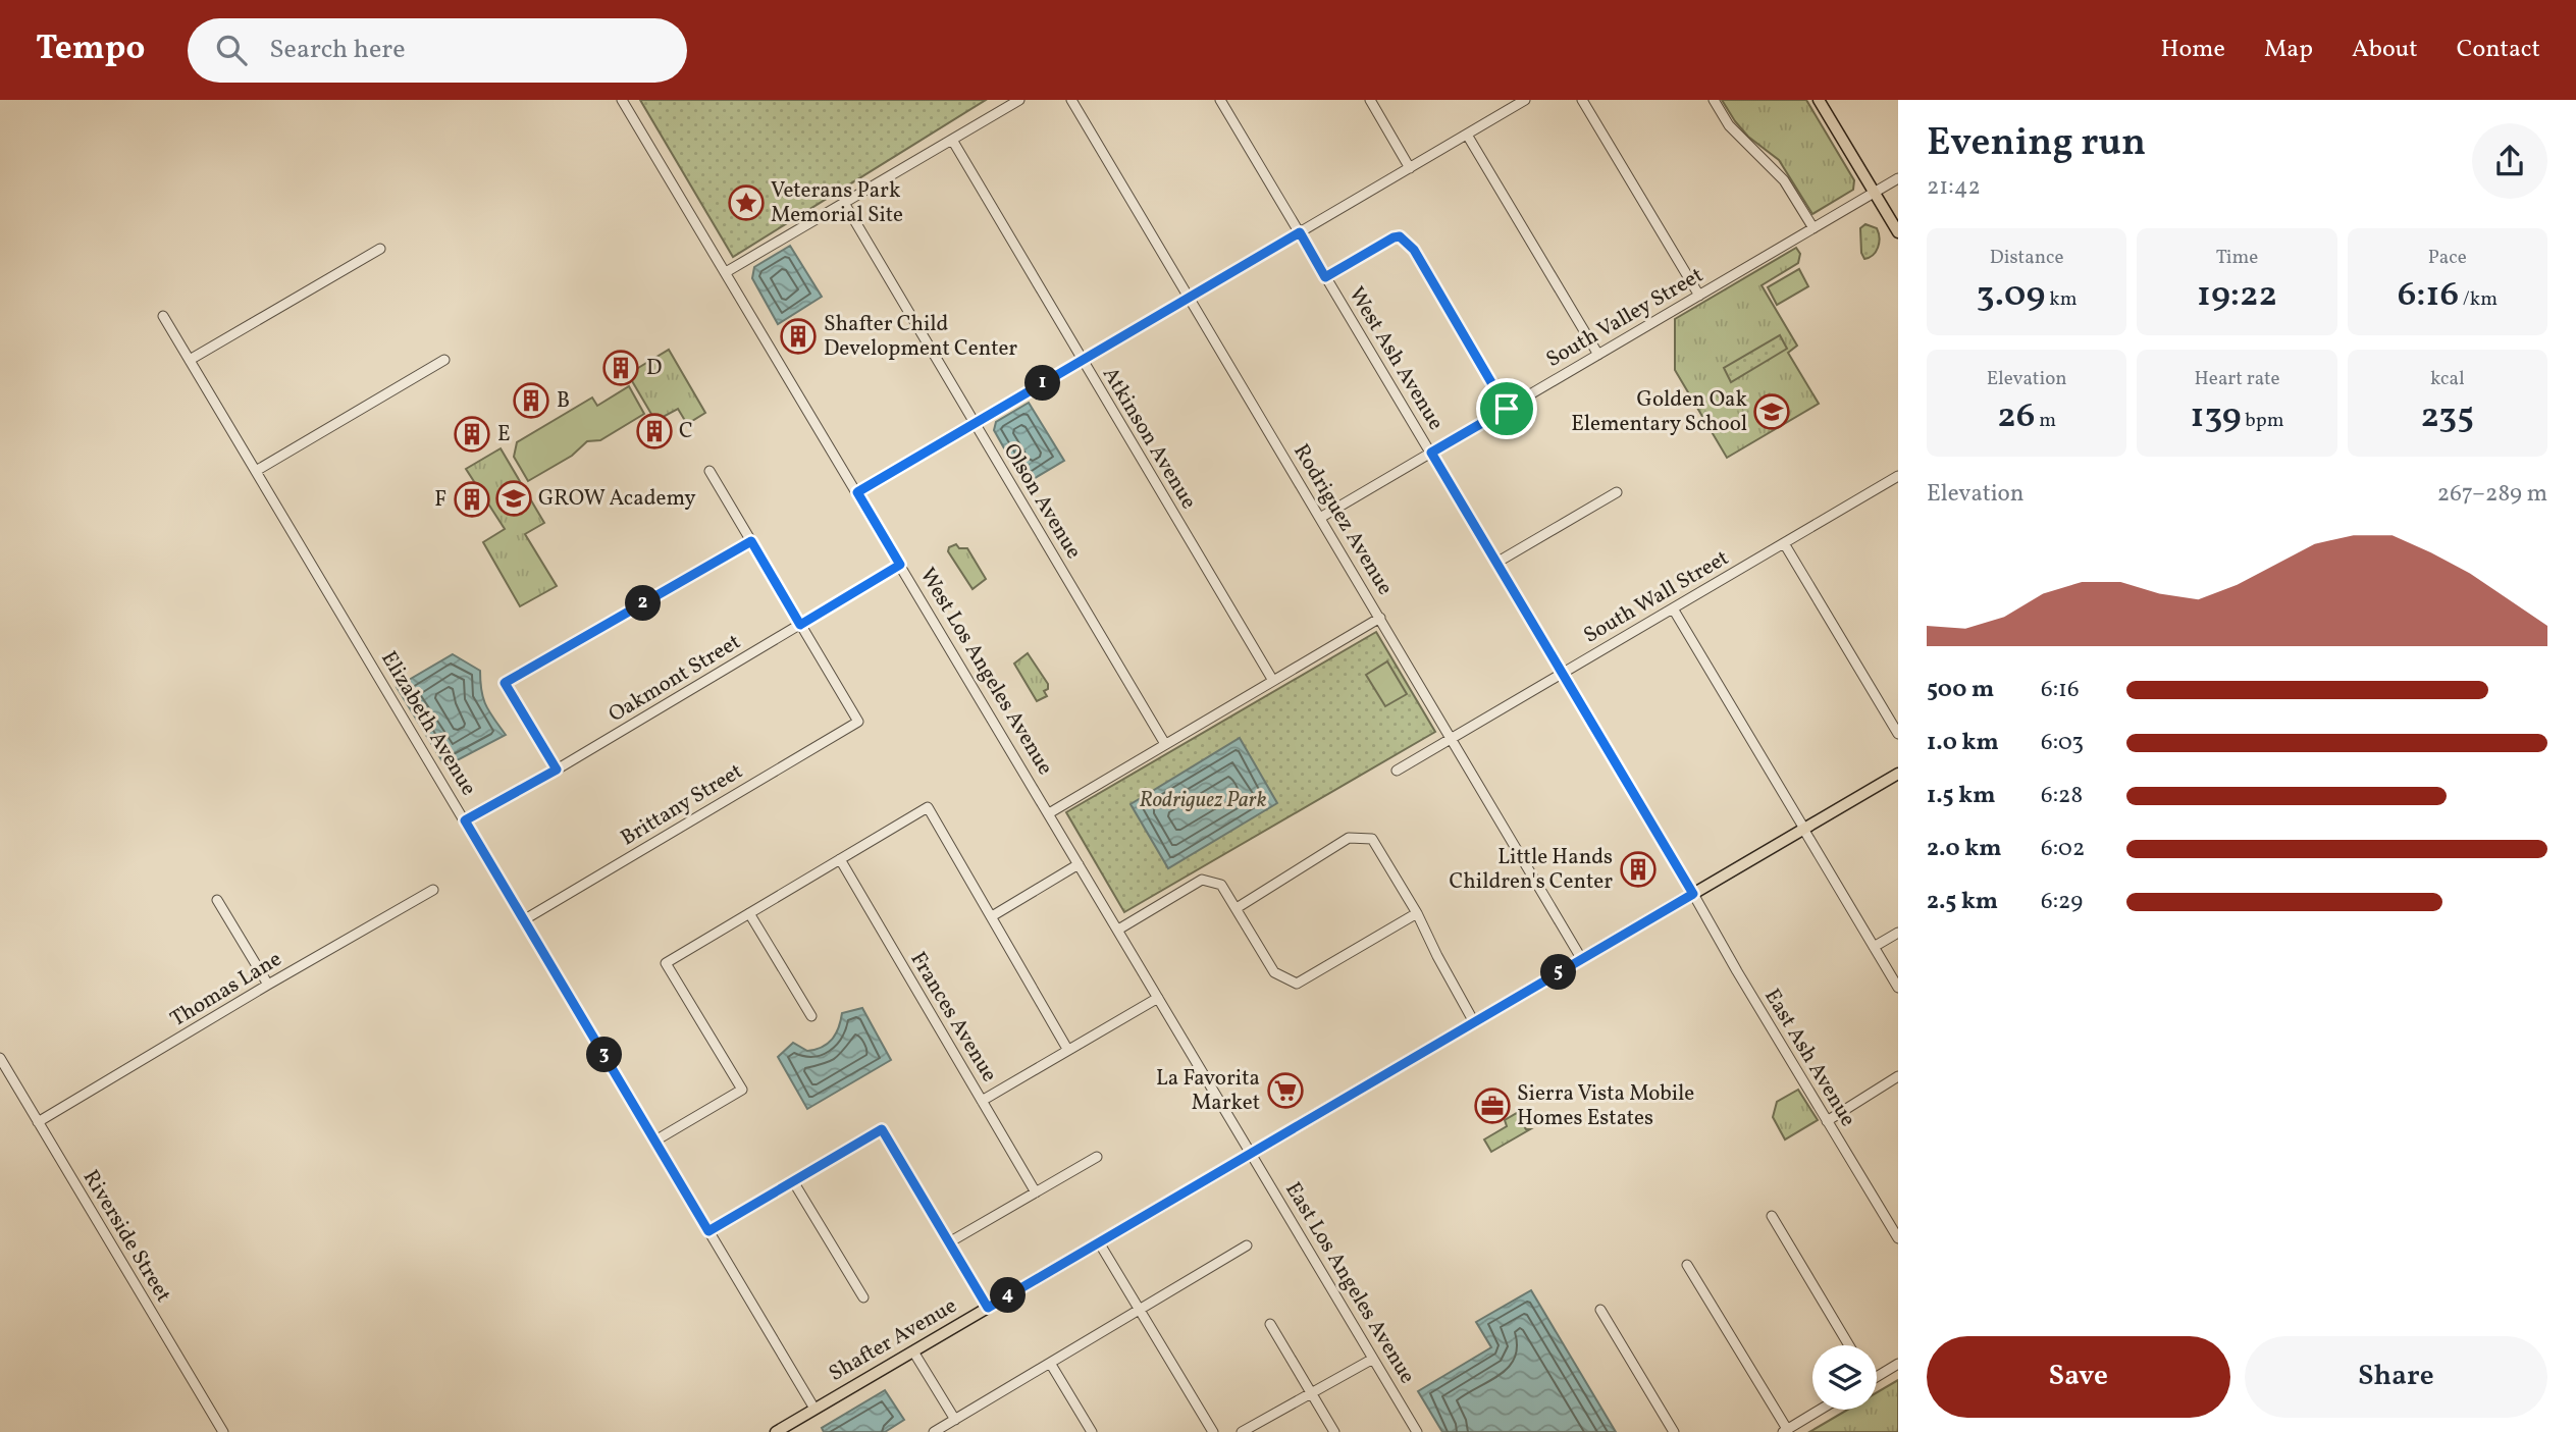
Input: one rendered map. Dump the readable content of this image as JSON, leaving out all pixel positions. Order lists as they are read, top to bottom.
{
  "streets": {
    "main road": ["Shafter Avenue"],
    "street": [
      "South Valley Street",
      "West Ash Avenue",
      "Atkinson Avenue",
      "Olson Avenue",
      "Rodriguez Avenue",
      "South Wall Street",
      "West Los Angeles Avenue",
      "Oakmont Street",
      "Elizabeth Avenue",
      "Brittany Street",
      "Thomas Lane",
      "Frances Avenue",
      "East Ash Avenue",
      "Riverside Street",
      "East Los Angeles Avenue"
    ]
  },
  "crossings": [
    ["South Valley Street", "West Ash Avenue"],
    ["South Valley Street", "Rodriguez Avenue"],
    ["West Ash Avenue", "South Wall Street"],
    ["West Ash Avenue", "East Ash Avenue"],
    ["West Ash Avenue", "Shafter Avenue"],
    ["Rodriguez Avenue", "South Wall Street"],
    ["Rodriguez Avenue", "Shafter Avenue"],
    ["West Los Angeles Avenue", "Oakmont Street"],
    ["West Los Angeles Avenue", "East Los Angeles Avenue"],
    ["West Los Angeles Avenue", "Shafter Avenue"],
    ["Oakmont Street", "Elizabeth Avenue"],
    ["Oakmont Street", "Brittany Street"],
    ["Elizabeth Avenue", "Brittany Street"],
    ["Elizabeth Avenue", "Shafter Avenue"],
    ["Thomas Lane", "Riverside Street"],
    ["East Ash Avenue", "Shafter Avenue"],
    ["East Los Angeles Avenue", "Shafter Avenue"]
  ],
  "parks": ["Rodriguez Park"],
  "places": {
    "place": ["Veterans Park Memorial Site"],
    "building": [
      "Shafter Child Development Center",
      "D",
      "B",
      "C",
      "E",
      "F",
      "Little Hands Children's Center"
    ],
    "school or university": ["Golden Oak Elementary School", "GROW Academy"],
    "supermarket": ["La Favorita Market"],
    "office": ["Sierra Vista Mobile Homes Estates"]
  },
  "page": {
    "header": "Tempo",
    "search": "Search here",
    "nav": [
      "Home",
      "Map",
      "About",
      "Contact"
    ],
    "heading": ["Evening run", "21:42"],
    "stats": [
      ["Distance", "3.09 km"],
      ["Time", "19:22"],
      ["Pace", "6:16 /km"],
      ["Elevation", "26 m"],
      ["Heart rate", "139 bpm"],
      ["kcal", "235"]
    ],
    "pins": [
      "1",
      "2",
      "5",
      "3",
      "4"
    ],
    "chart": ["Elevation", "267–289 m"],
    "list": [
      {
        "name": "500 m",
        "note": "6:16"
      },
      {
        "name": "1.0 km",
        "note": "6:03"
      },
      {
        "name": "1.5 km",
        "note": "6:28"
      },
      {
        "name": "2.0 km",
        "note": "6:02"
      },
      {
        "name": "2.5 km",
        "note": "6:29"
      }
    ],
    "buttons": ["Save", "Share"]
  }
}
